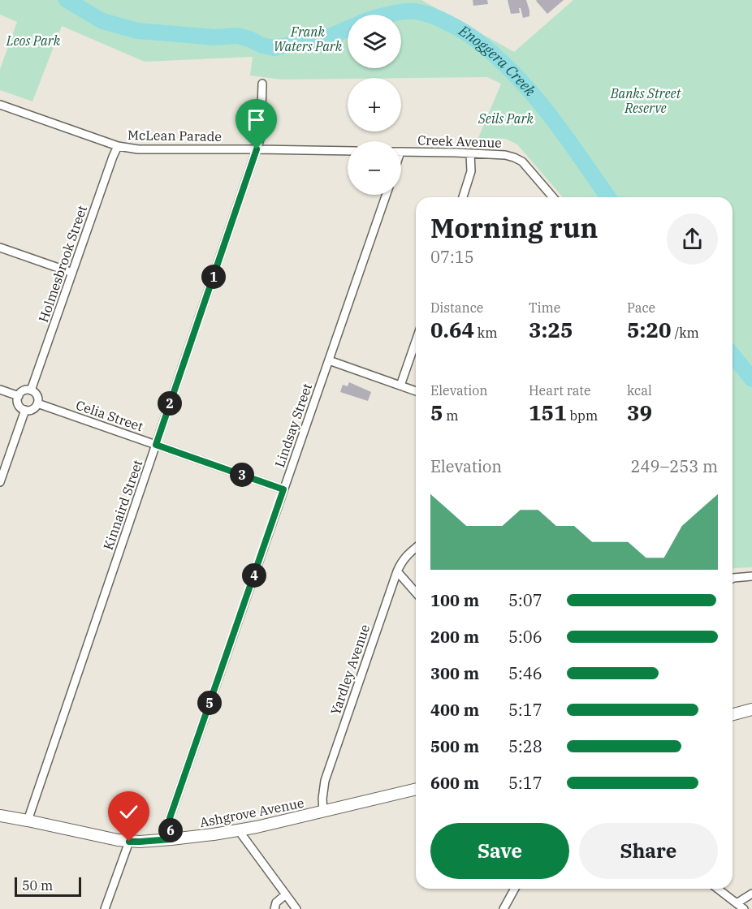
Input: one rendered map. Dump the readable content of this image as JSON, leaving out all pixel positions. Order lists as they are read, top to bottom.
{
  "streets": {
    "main road": ["Ashgrove Avenue"],
    "street": [
      "McLean Parade",
      "Creek Avenue",
      "Holmesbrook Street",
      "Celia Street",
      "Lindsay Street",
      "Kinnaird Street",
      "Yardley Avenue"
    ]
  },
  "crossings": [
    ["McLean Parade", "Holmesbrook Street"],
    ["McLean Parade", "Kinnaird Street"],
    ["Holmesbrook Street", "Celia Street"],
    ["Celia Street", "Lindsay Street"],
    ["Celia Street", "Kinnaird Street"],
    ["Lindsay Street", "Ashgrove Avenue"],
    ["Kinnaird Street", "Ashgrove Avenue"],
    ["Yardley Avenue", "Ashgrove Avenue"]
  ],
  "water": ["Enoggera Creek"],
  "parks": [
    "Frank Waters Park",
    "Leos Park",
    "Banks Street Reserve",
    "Seils Park"
  ],
  "scale_bar": "50 m",
  "page": {
    "map_buttons": ["+", "−"],
    "heading": ["Morning run", "07:15"],
    "pins": [
      "1",
      "2",
      "3",
      "4",
      "5",
      "6"
    ],
    "stats": [
      ["Distance", "0.64 km"],
      ["Time", "3:25"],
      ["Pace", "5:20 /km"],
      ["Elevation", "5 m"],
      ["Heart rate", "151 bpm"],
      ["kcal", "39"]
    ],
    "chart": ["Elevation", "249–253 m"],
    "list": [
      {
        "name": "100 m",
        "note": "5:07"
      },
      {
        "name": "200 m",
        "note": "5:06"
      },
      {
        "name": "300 m",
        "note": "5:46"
      },
      {
        "name": "400 m",
        "note": "5:17"
      },
      {
        "name": "500 m",
        "note": "5:28"
      },
      {
        "name": "600 m",
        "note": "5:17"
      }
    ],
    "buttons": ["Save", "Share"],
    "scale": "50 m"
  }
}
